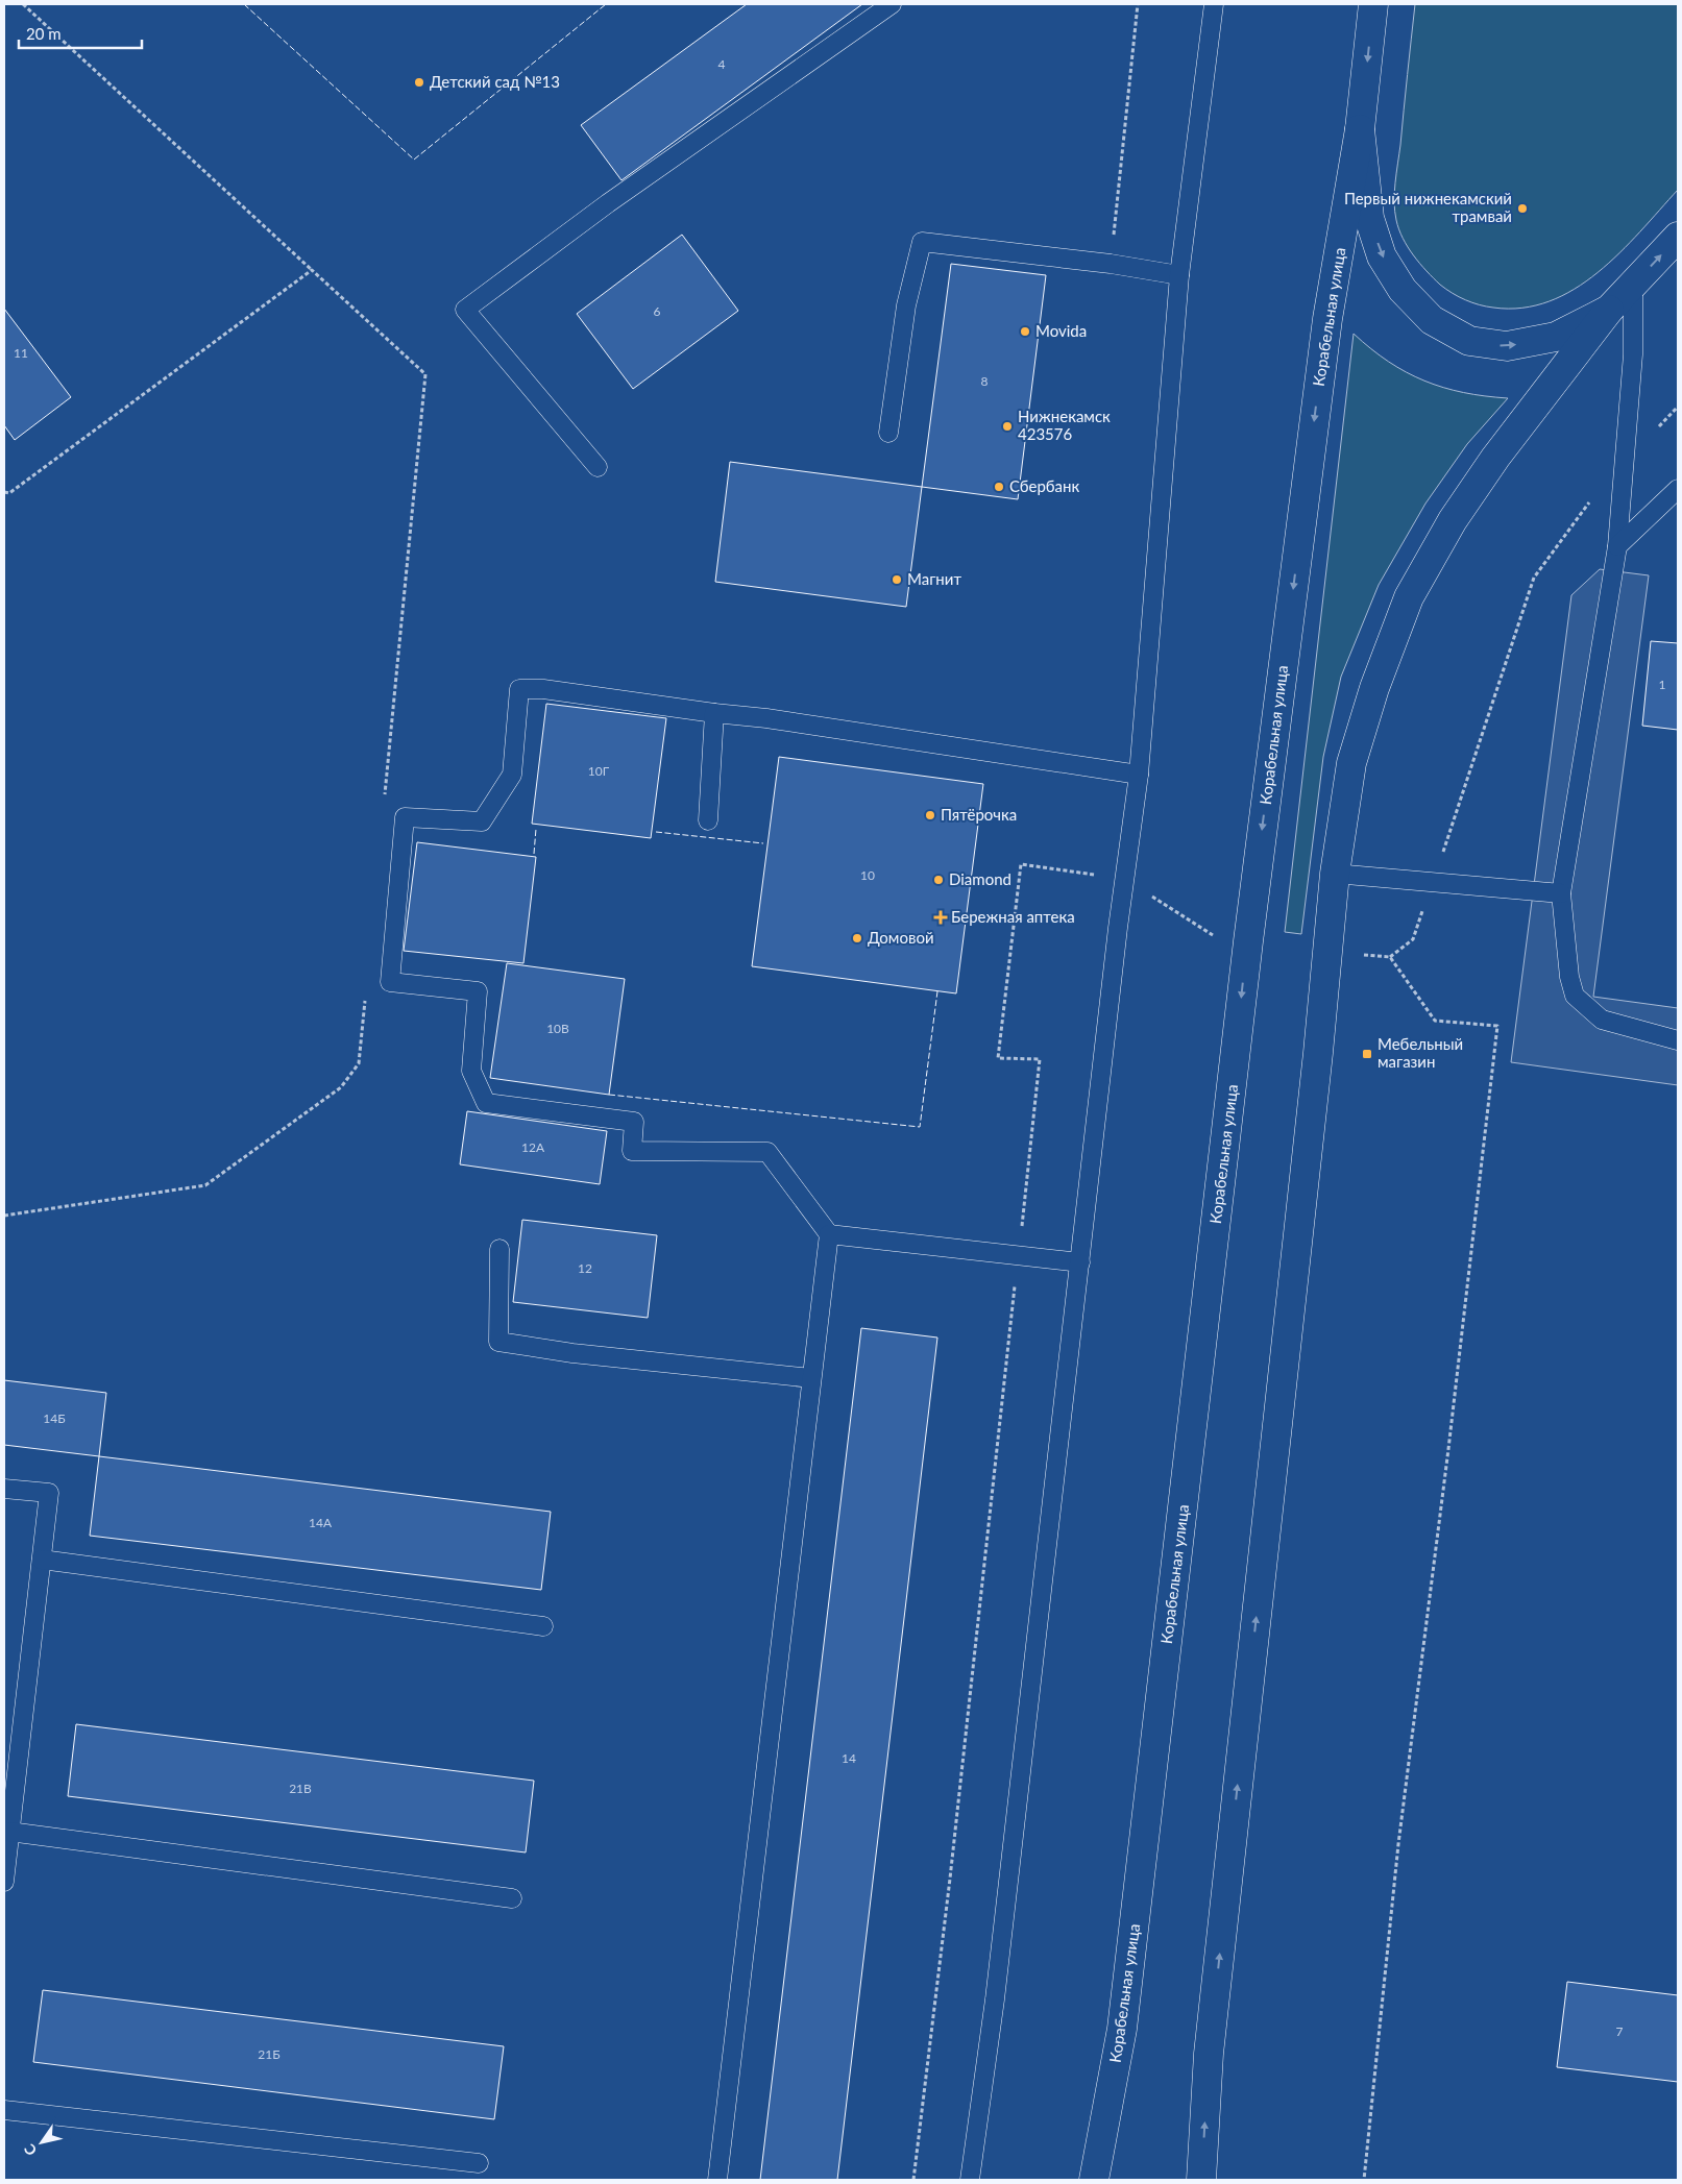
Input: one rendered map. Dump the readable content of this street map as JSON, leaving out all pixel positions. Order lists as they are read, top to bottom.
{
  "streets": {
    "main road": ["Корабельная улица"]
  },
  "places": {
    "other": [
      "Детский сад №13",
      "Первый нижнекамский трамвай",
      "Movida",
      "Нижнекамск 423576",
      "Сбербанк",
      "Магнит",
      "Пятёрочка",
      "Diamond",
      "Домовой"
    ],
    "health": ["Бережная аптека"],
    "transit": ["Мебельный магазин"]
  },
  "house_numbers": [
    "4",
    "6",
    "11",
    "8",
    "1",
    "10Г",
    "10",
    "10В",
    "12А",
    "12",
    "14Б",
    "14А",
    "14",
    "21В",
    "7",
    "21Б"
  ],
  "scale_bar": "20 m",
  "north": "bottom left"
}
